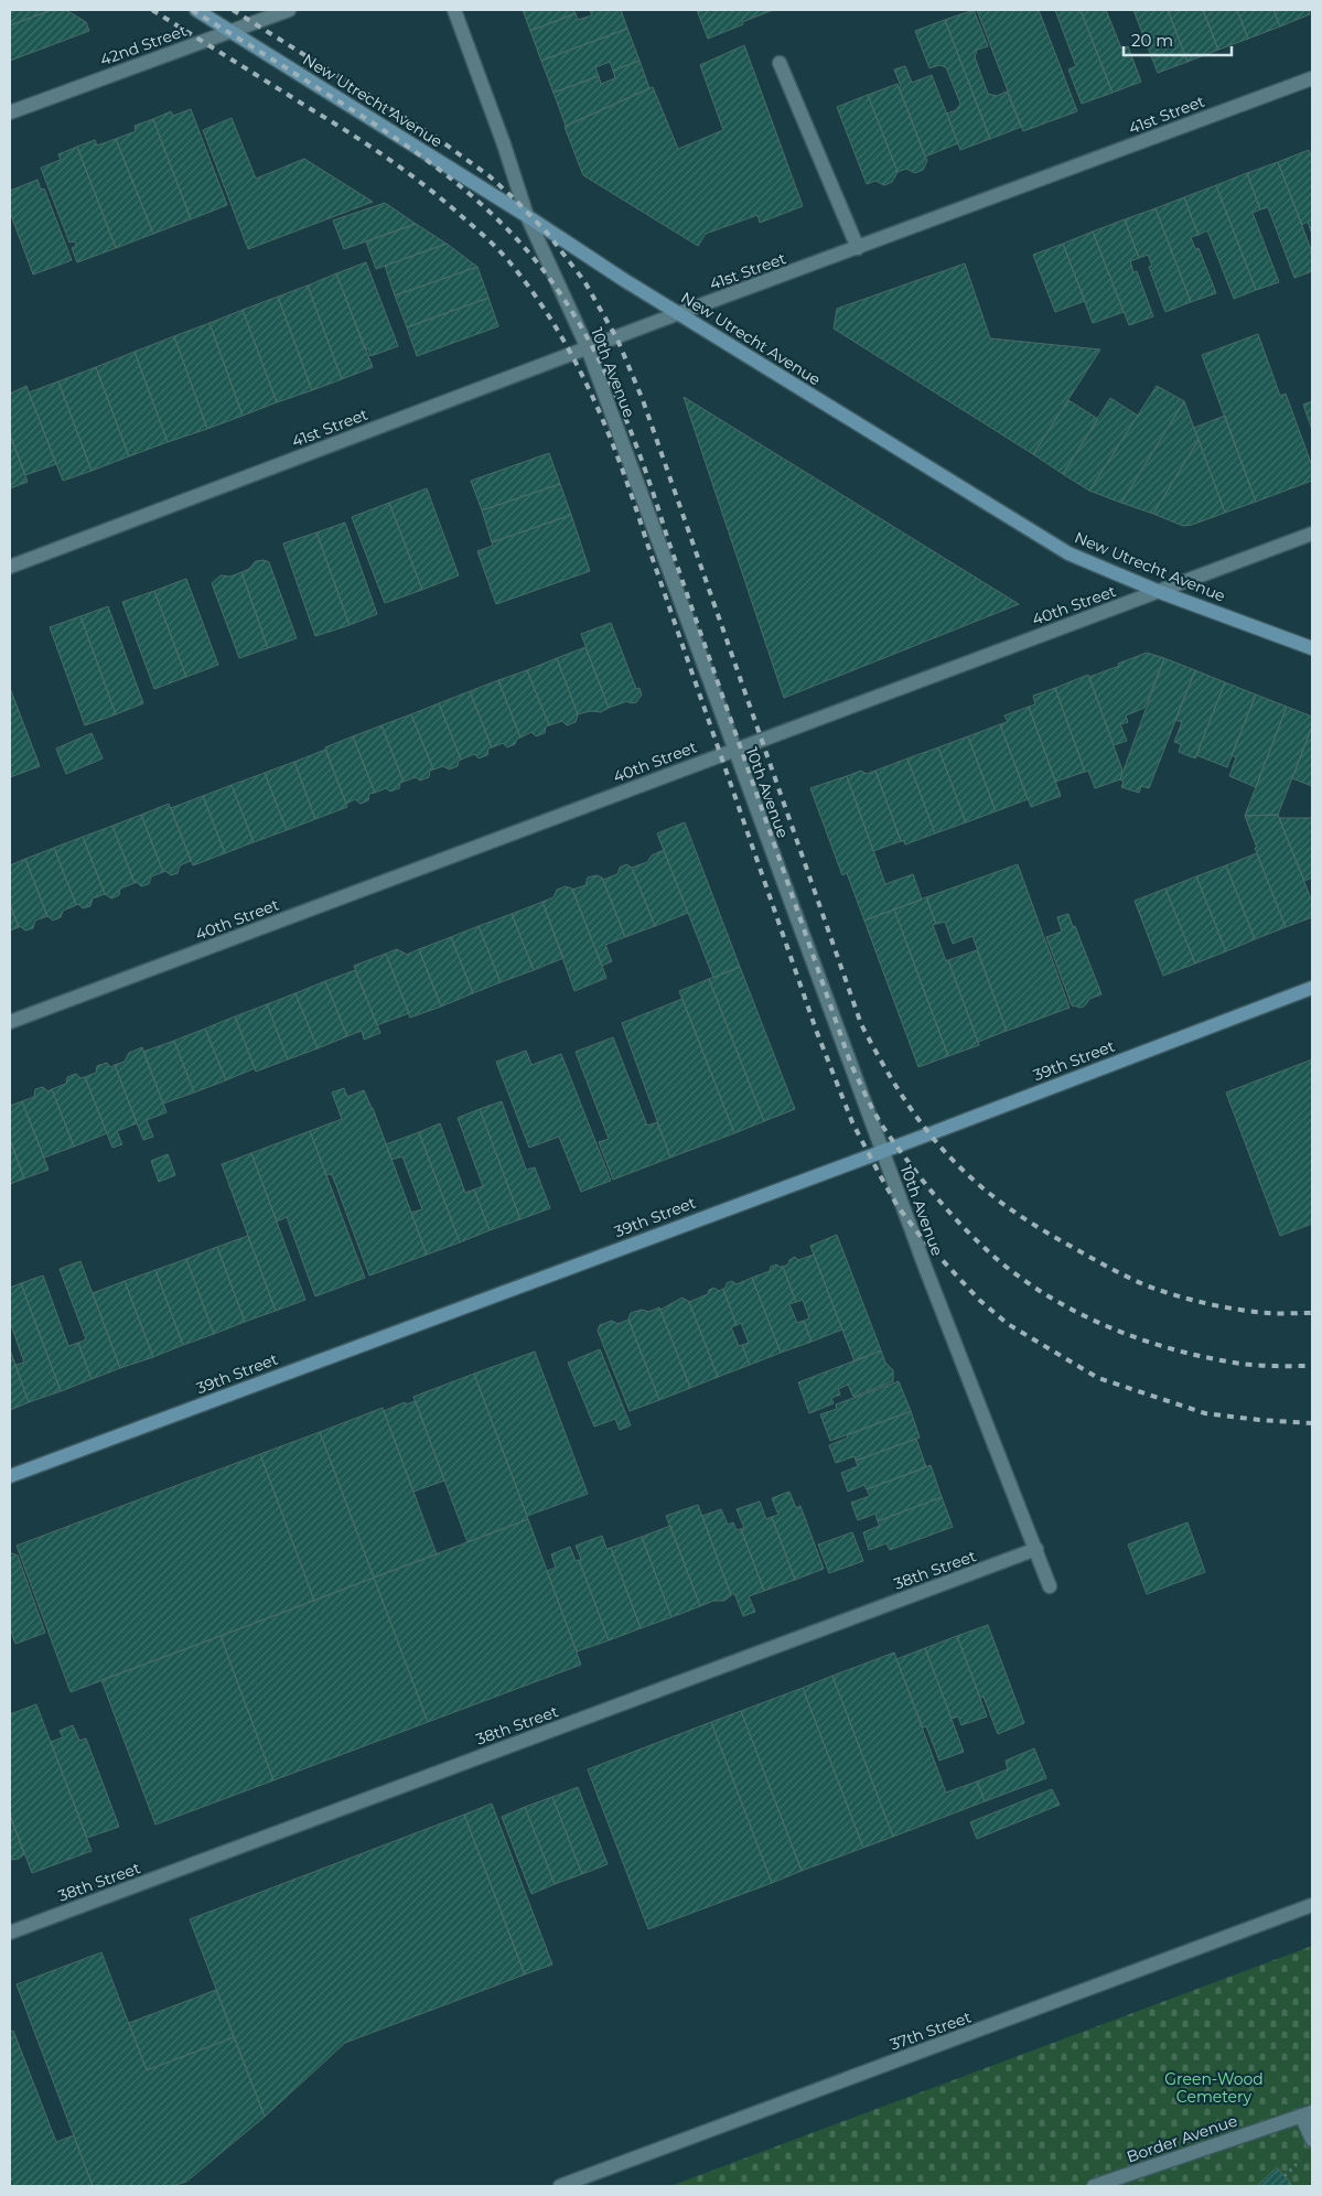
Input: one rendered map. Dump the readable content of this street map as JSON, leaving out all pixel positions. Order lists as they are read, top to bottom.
{
  "streets": {
    "main road": ["New Utrecht Avenue", "39th Street"],
    "street": [
      "42nd Street",
      "41st Street",
      "10th Avenue",
      "40th Street",
      "38th Street",
      "37th Street",
      "Border Avenue"
    ]
  },
  "crossings": [
    ["42nd Street", "New Utrecht Avenue"],
    ["New Utrecht Avenue", "41st Street"],
    ["New Utrecht Avenue", "10th Avenue"],
    ["New Utrecht Avenue", "40th Street"],
    ["41st Street", "10th Avenue"],
    ["10th Avenue", "40th Street"],
    ["10th Avenue", "39th Street"],
    ["10th Avenue", "38th Street"]
  ],
  "parks": ["Green-Wood Cemetery"],
  "scale_bar": "20 m"
}
